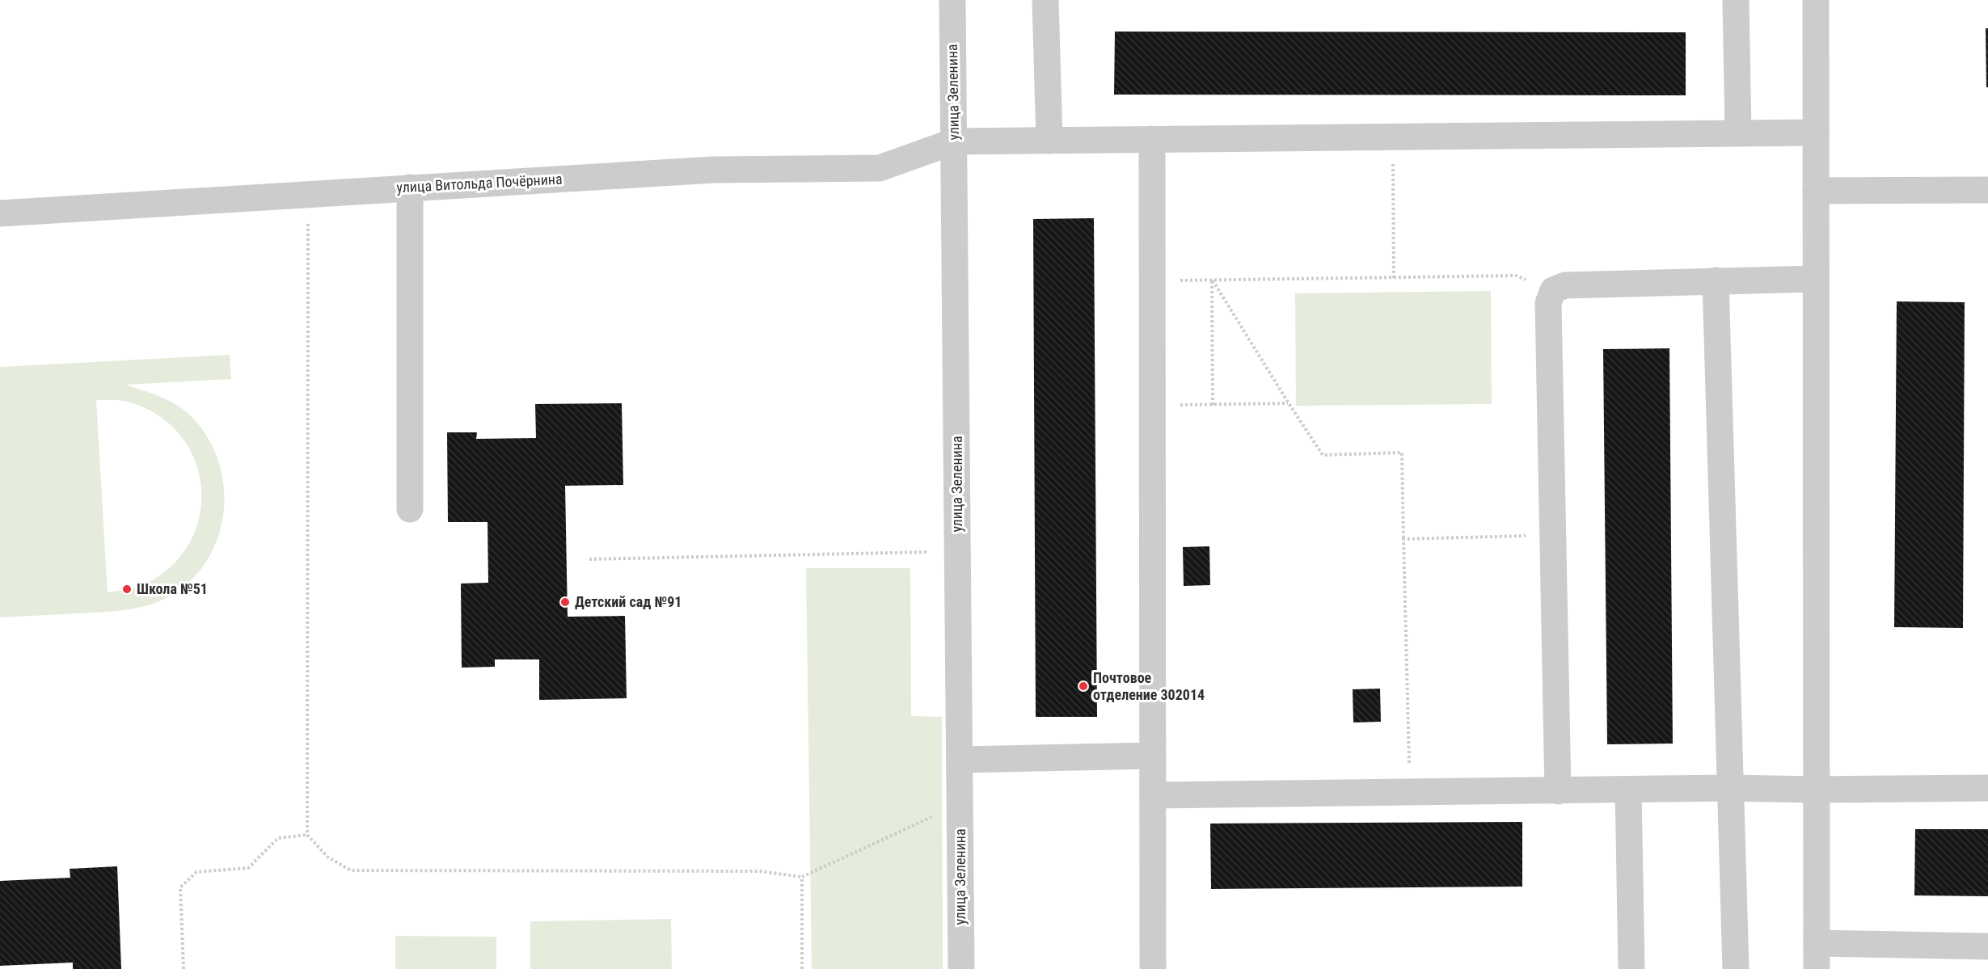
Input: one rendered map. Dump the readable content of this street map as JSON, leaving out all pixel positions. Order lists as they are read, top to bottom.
{
  "streets": {
    "street": ["улица Зеленина", "улица Витольда Почёрнина"]
  },
  "crossings": [
    ["улица Зеленина", "улица Витольда Почёрнина"]
  ],
  "places": ["Школа №51", "Детский сад №91", "Почтовое отделение 302014"]
}
